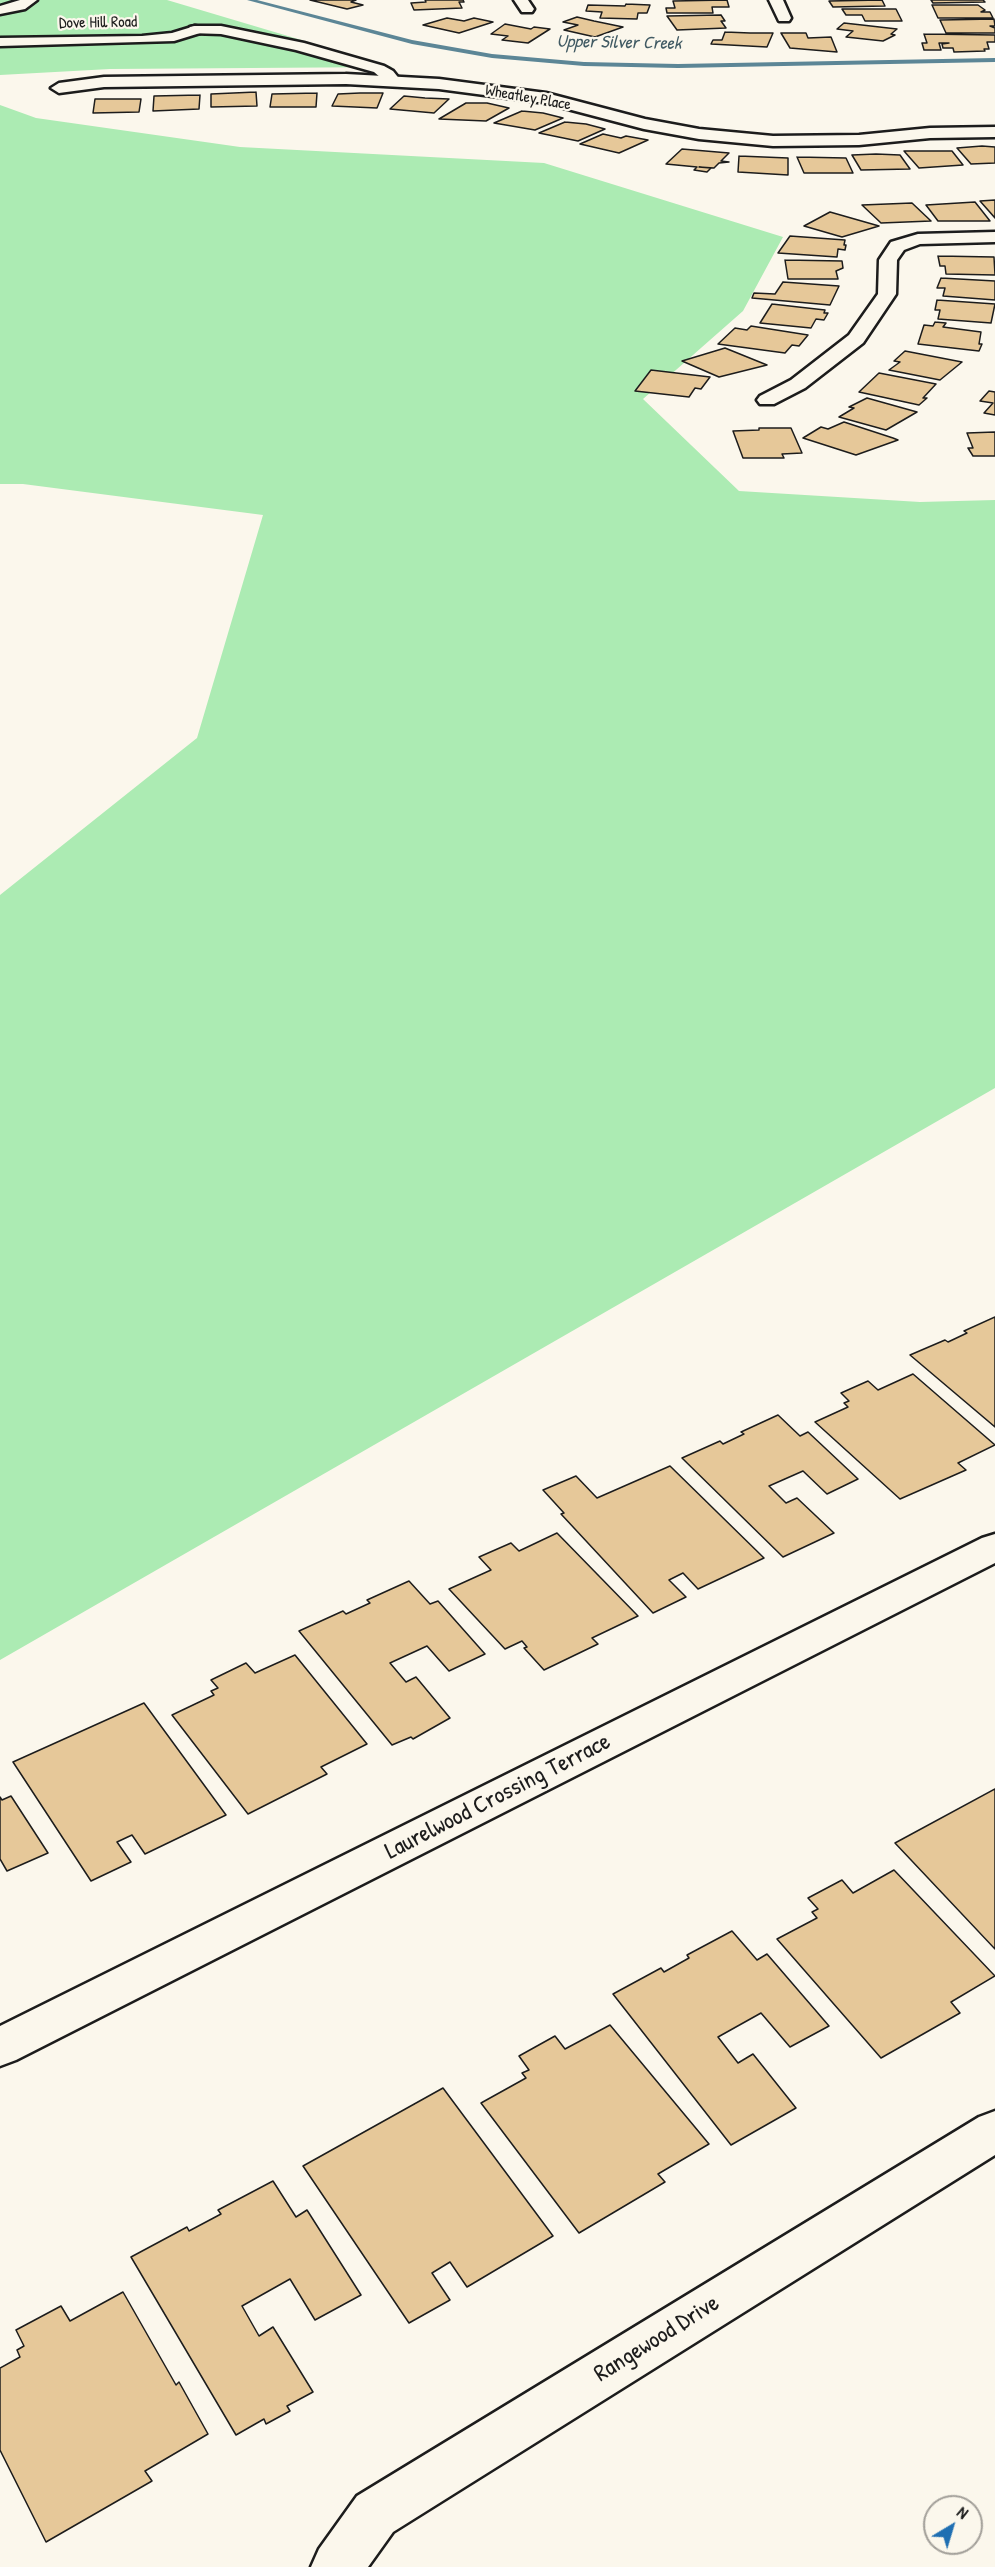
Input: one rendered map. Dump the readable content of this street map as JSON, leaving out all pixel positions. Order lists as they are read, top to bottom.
{
  "streets": {
    "street": [
      "Dove Hill Road",
      "Wheatley Place",
      "Laurelwood Crossing Terrace",
      "Rangewood Drive"
    ]
  },
  "crossings": [
    ["Dove Hill Road", "Wheatley Place"]
  ],
  "water": ["Upper Silver Creek"],
  "north": "top right"
}
